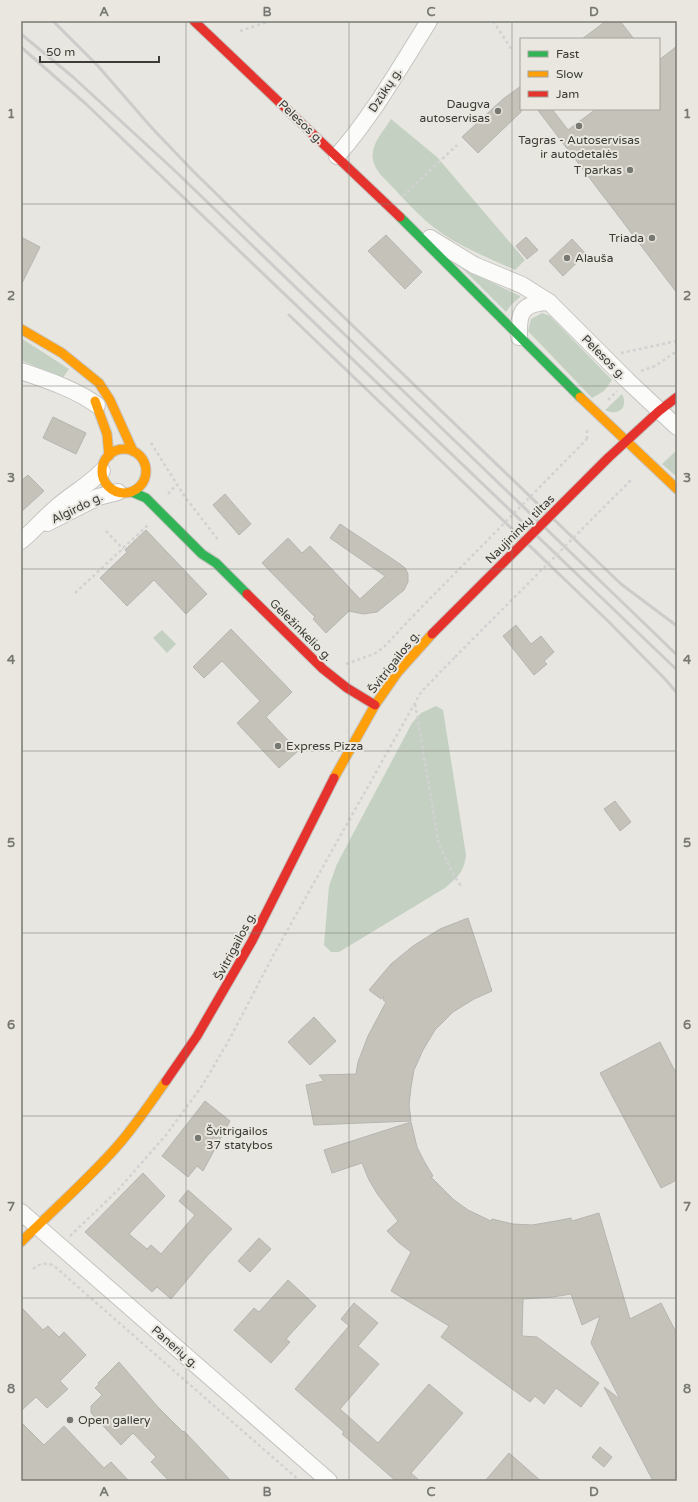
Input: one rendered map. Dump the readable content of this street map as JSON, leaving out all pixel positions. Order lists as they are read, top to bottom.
{
  "streets": {
    "main road": [
      "Pelesos g.",
      "Naujininkų tiltas",
      "Geležinkelio g.",
      "Švitrigailos g."
    ],
    "street": ["Dzūkų g.", "Algirdo g.", "Panerių g."]
  },
  "crossings": [
    ["Dzūkų g.", "Pelesos g."],
    ["Pelesos g.", "Naujininkų tiltas"],
    ["Algirdo g.", "Geležinkelio g."],
    ["Naujininkų tiltas", "Švitrigailos g."],
    ["Geležinkelio g.", "Švitrigailos g."],
    ["Švitrigailos g.", "Panerių g."]
  ],
  "places": [
    "Daugva autoservisas",
    "Tagras - Autoservisas ir autodetalės",
    "T parkas",
    "Triada",
    "Alauša",
    "Express Pizza",
    "Švitrigailos 37 statybos",
    "Open gallery"
  ],
  "legend": ["Fast", "Slow", "Jam"],
  "scale_bar": "50 m",
  "grid": {
    "columns": [
      "A",
      "B",
      "C",
      "D"
    ],
    "rows": [
      "1",
      "2",
      "3",
      "4",
      "5",
      "6",
      "7",
      "8"
    ]
  }
}
